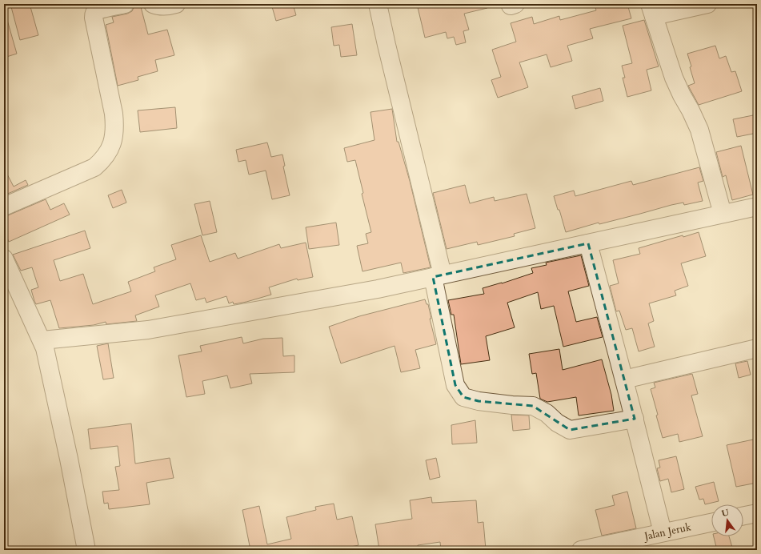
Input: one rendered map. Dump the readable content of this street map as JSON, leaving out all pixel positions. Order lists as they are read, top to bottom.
{
  "streets": {
    "street": ["Jalan Jeruk"]
  },
  "north": "top"
}
